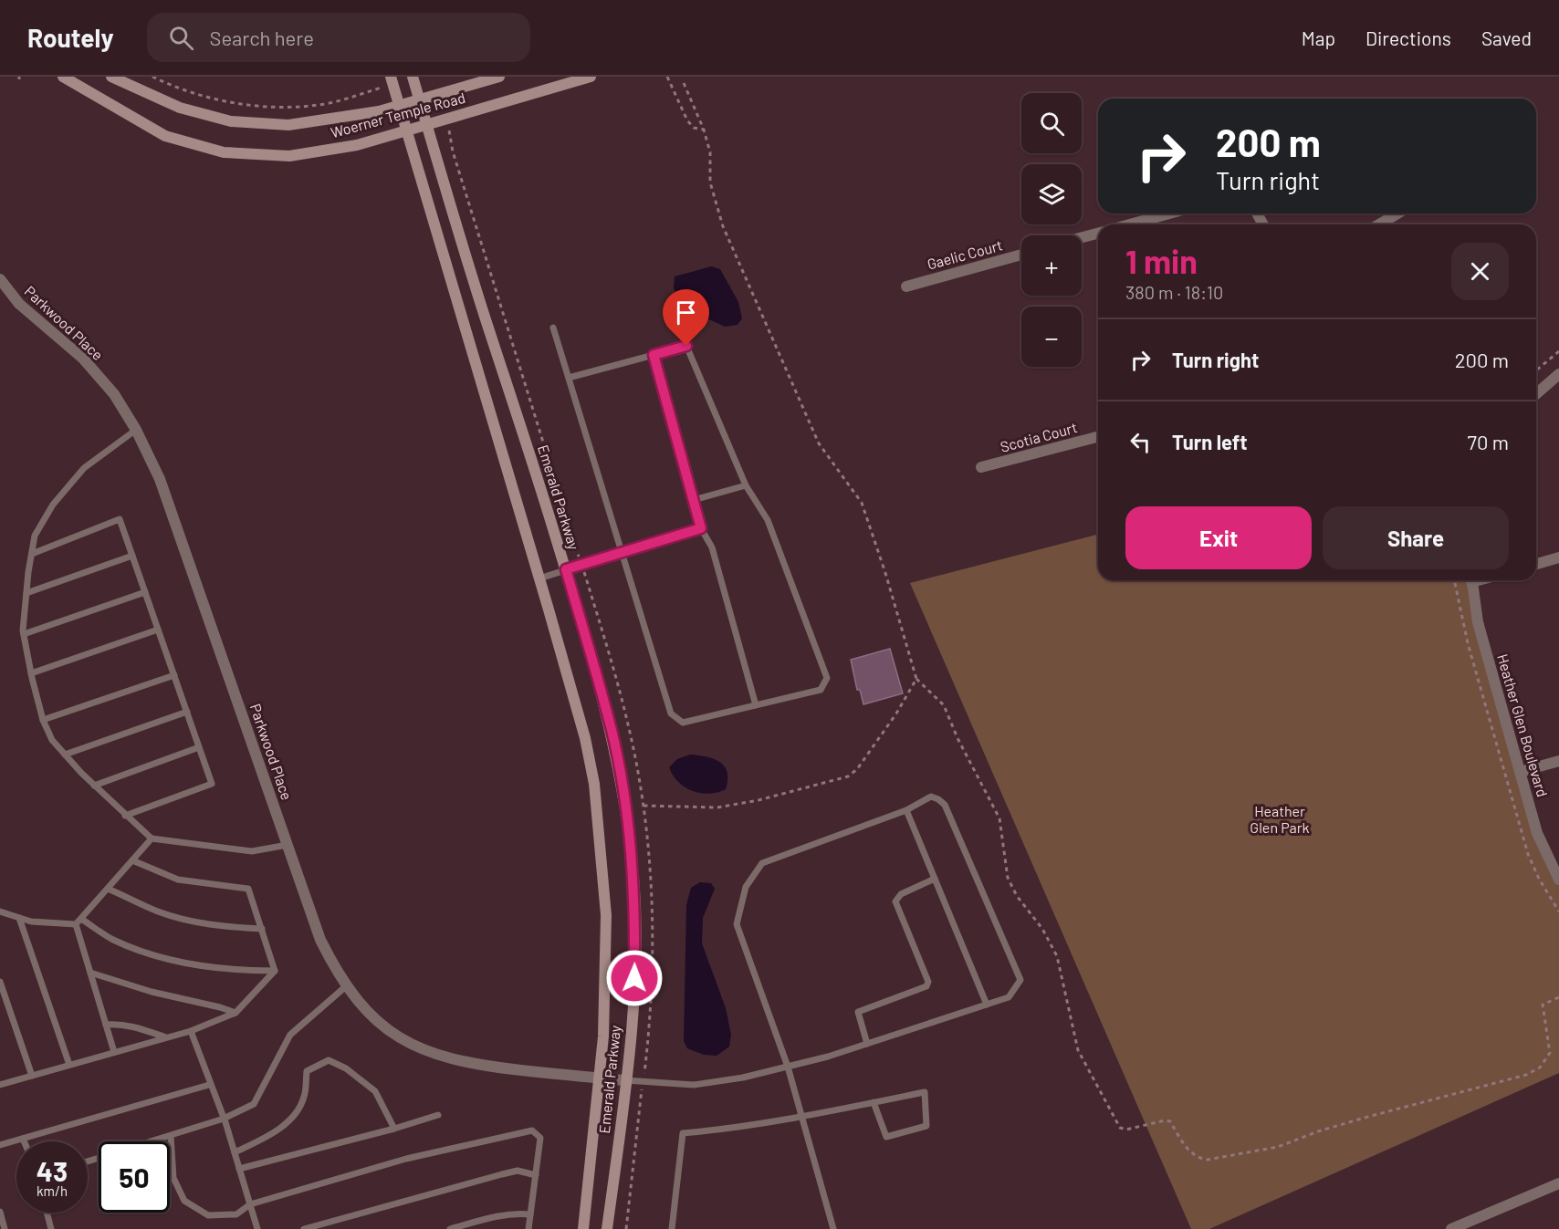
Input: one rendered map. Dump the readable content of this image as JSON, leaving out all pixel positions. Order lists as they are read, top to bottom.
{
  "streets": {
    "main road": ["Woerner Temple Road", "Emerald Parkway"],
    "street": [
      "Gaelic Court",
      "Parkwood Place",
      "Scotia Court",
      "Heather Glen Boulevard"
    ]
  },
  "crossings": [
    ["Woerner Temple Road", "Emerald Parkway"],
    ["Parkwood Place", "Emerald Parkway"]
  ],
  "parks": ["Heather Glen Park"],
  "page": {
    "header": "Routely",
    "search": "Search here",
    "nav": ["Map", "Directions", "Saved"],
    "map_buttons": ["+", "−"],
    "turn": ["200 m", "Turn right"],
    "heading": ["1 min", "380 m · 18:10"],
    "list": [
      {
        "name": "Turn right",
        "value": "200 m"
      },
      {
        "name": "Turn left",
        "value": "70 m"
      }
    ],
    "buttons": ["Exit", "Share"],
    "speed": "43 km/h",
    "limit": "50"
  }
}
